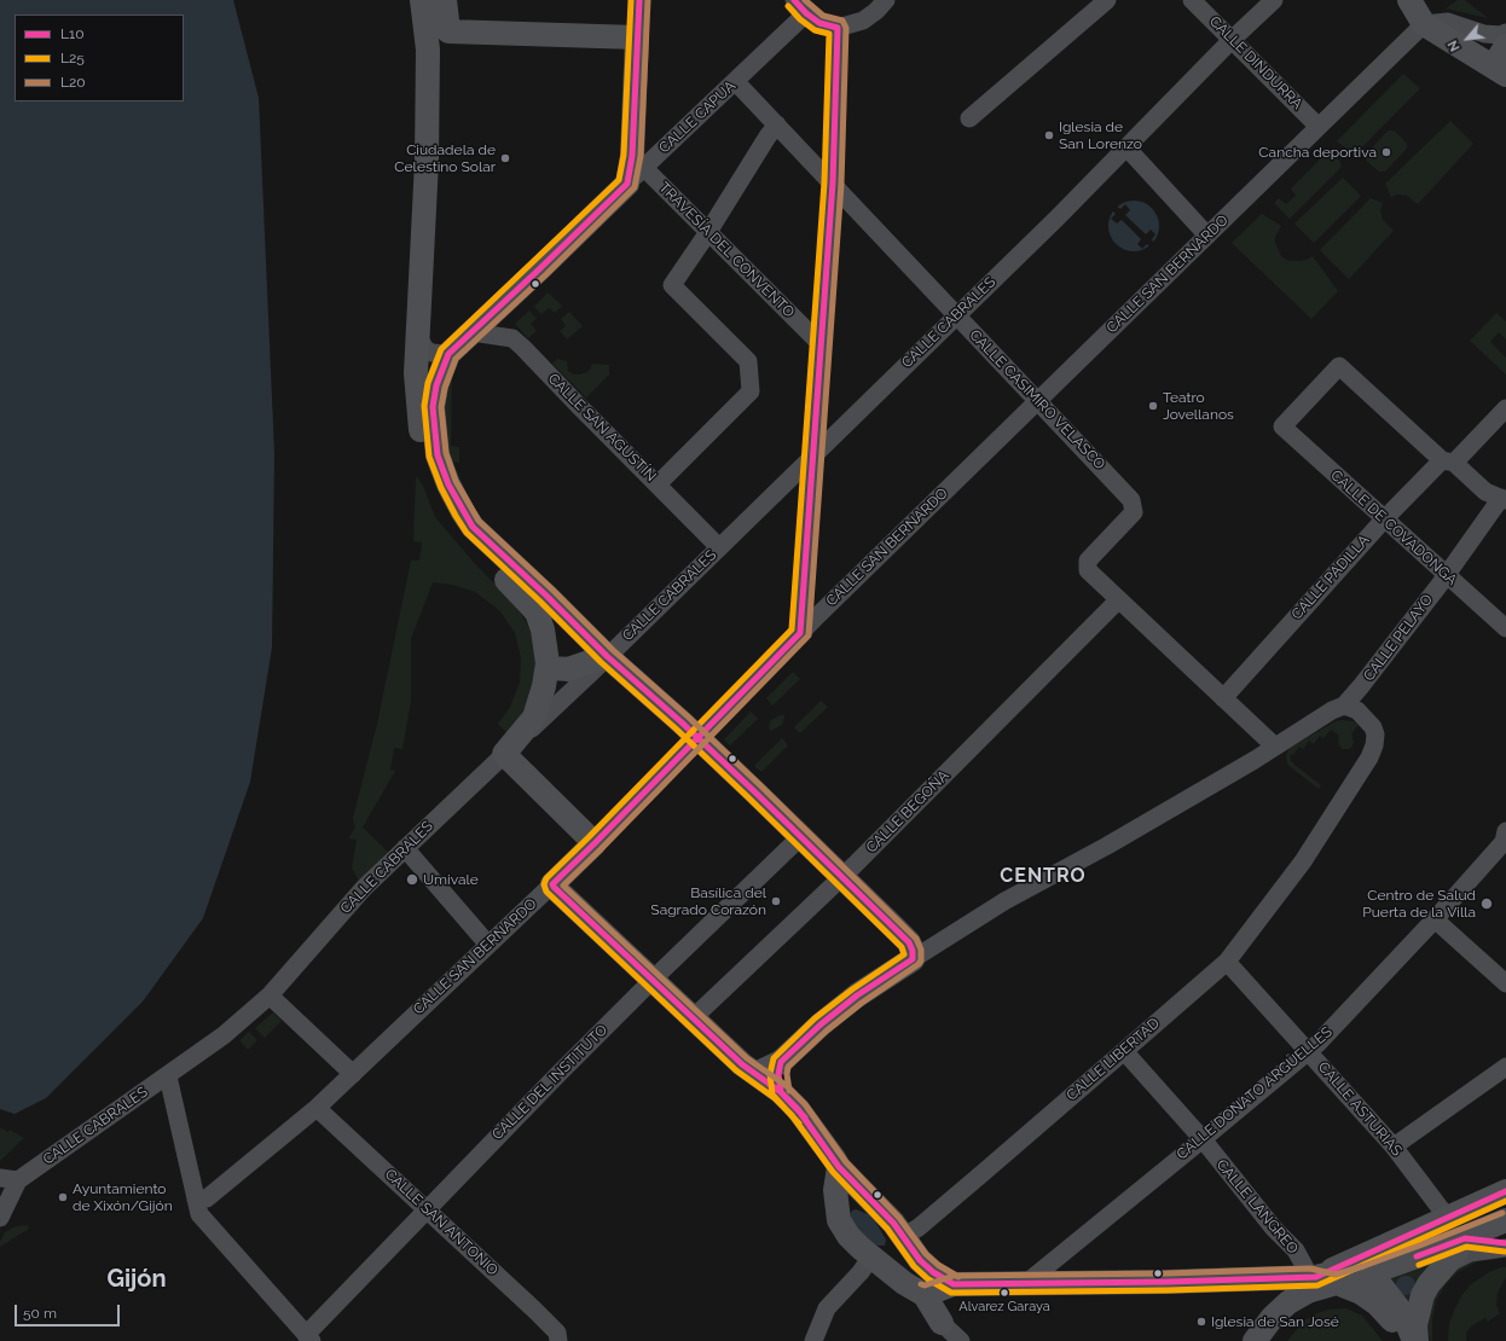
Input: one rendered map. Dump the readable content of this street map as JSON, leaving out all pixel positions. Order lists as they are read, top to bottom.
{
  "streets": {
    "main road": ["CALLE CAPUA", "CALLE SAN BERNARDO"],
    "street": [
      "CALLE DINDURRA",
      "TRAVESÍA DEL CONVENTO",
      "CALLE CABRALES",
      "CALLE CASIMIRO VELASCO",
      "CALLE SAN AGUSTÍN",
      "CALLE DE COVADONGA",
      "CALLE PADILLA",
      "CALLE PELAYO",
      "CALLE BEGOÑA",
      "CALLE LIBERTAD",
      "CALLE DEL INSTITUTO",
      "CALLE DONATO ARGÜELLES",
      "CALLE ASTURIAS",
      "CALLE LANGREO",
      "CALLE SAN ANTONIO"
    ]
  },
  "crossings": [
    ["CALLE DINDURRA", "CALLE SAN BERNARDO"],
    ["CALLE DINDURRA", "CALLE CABRALES"],
    ["CALLE CAPUA", "TRAVESÍA DEL CONVENTO"],
    ["CALLE CAPUA", "CALLE CASIMIRO VELASCO"],
    ["CALLE CAPUA", "CALLE SAN AGUSTÍN"],
    ["CALLE SAN BERNARDO", "CALLE CASIMIRO VELASCO"],
    ["CALLE SAN BERNARDO", "CALLE SAN ANTONIO"],
    ["CALLE CABRALES", "CALLE CASIMIRO VELASCO"],
    ["CALLE CABRALES", "CALLE SAN AGUSTÍN"],
    ["CALLE CASIMIRO VELASCO", "CALLE BEGOÑA"],
    ["CALLE DE COVADONGA", "CALLE PADILLA"],
    ["CALLE DE COVADONGA", "CALLE PELAYO"],
    ["CALLE PELAYO", "CALLE LIBERTAD"],
    ["CALLE LIBERTAD", "CALLE ASTURIAS"],
    ["CALLE LIBERTAD", "CALLE LANGREO"],
    ["CALLE DEL INSTITUTO", "CALLE SAN ANTONIO"],
    ["CALLE DONATO ARGÜELLES", "CALLE ASTURIAS"],
    ["CALLE DONATO ARGÜELLES", "CALLE LANGREO"]
  ],
  "districts": ["CENTRO", "Gijón"],
  "places": [
    "Iglesia de San Lorenzo",
    "Cancha deportiva",
    "Ciudadela de Celestino Solar",
    "Teatro Jovellanos",
    "Umivale",
    "Basílica del Sagrado Corazón",
    "Centro de Salud Puerta de la Villa",
    "Ayuntamiento de Xixón/Gijón",
    "Alvarez Garaya",
    "Iglesia de San José"
  ],
  "lines": ["transit line L10", "transit line L25", "transit line L20"],
  "legend": ["L10", "L25", "L20"],
  "scale_bar": "50 m",
  "north": "bottom left"
}
